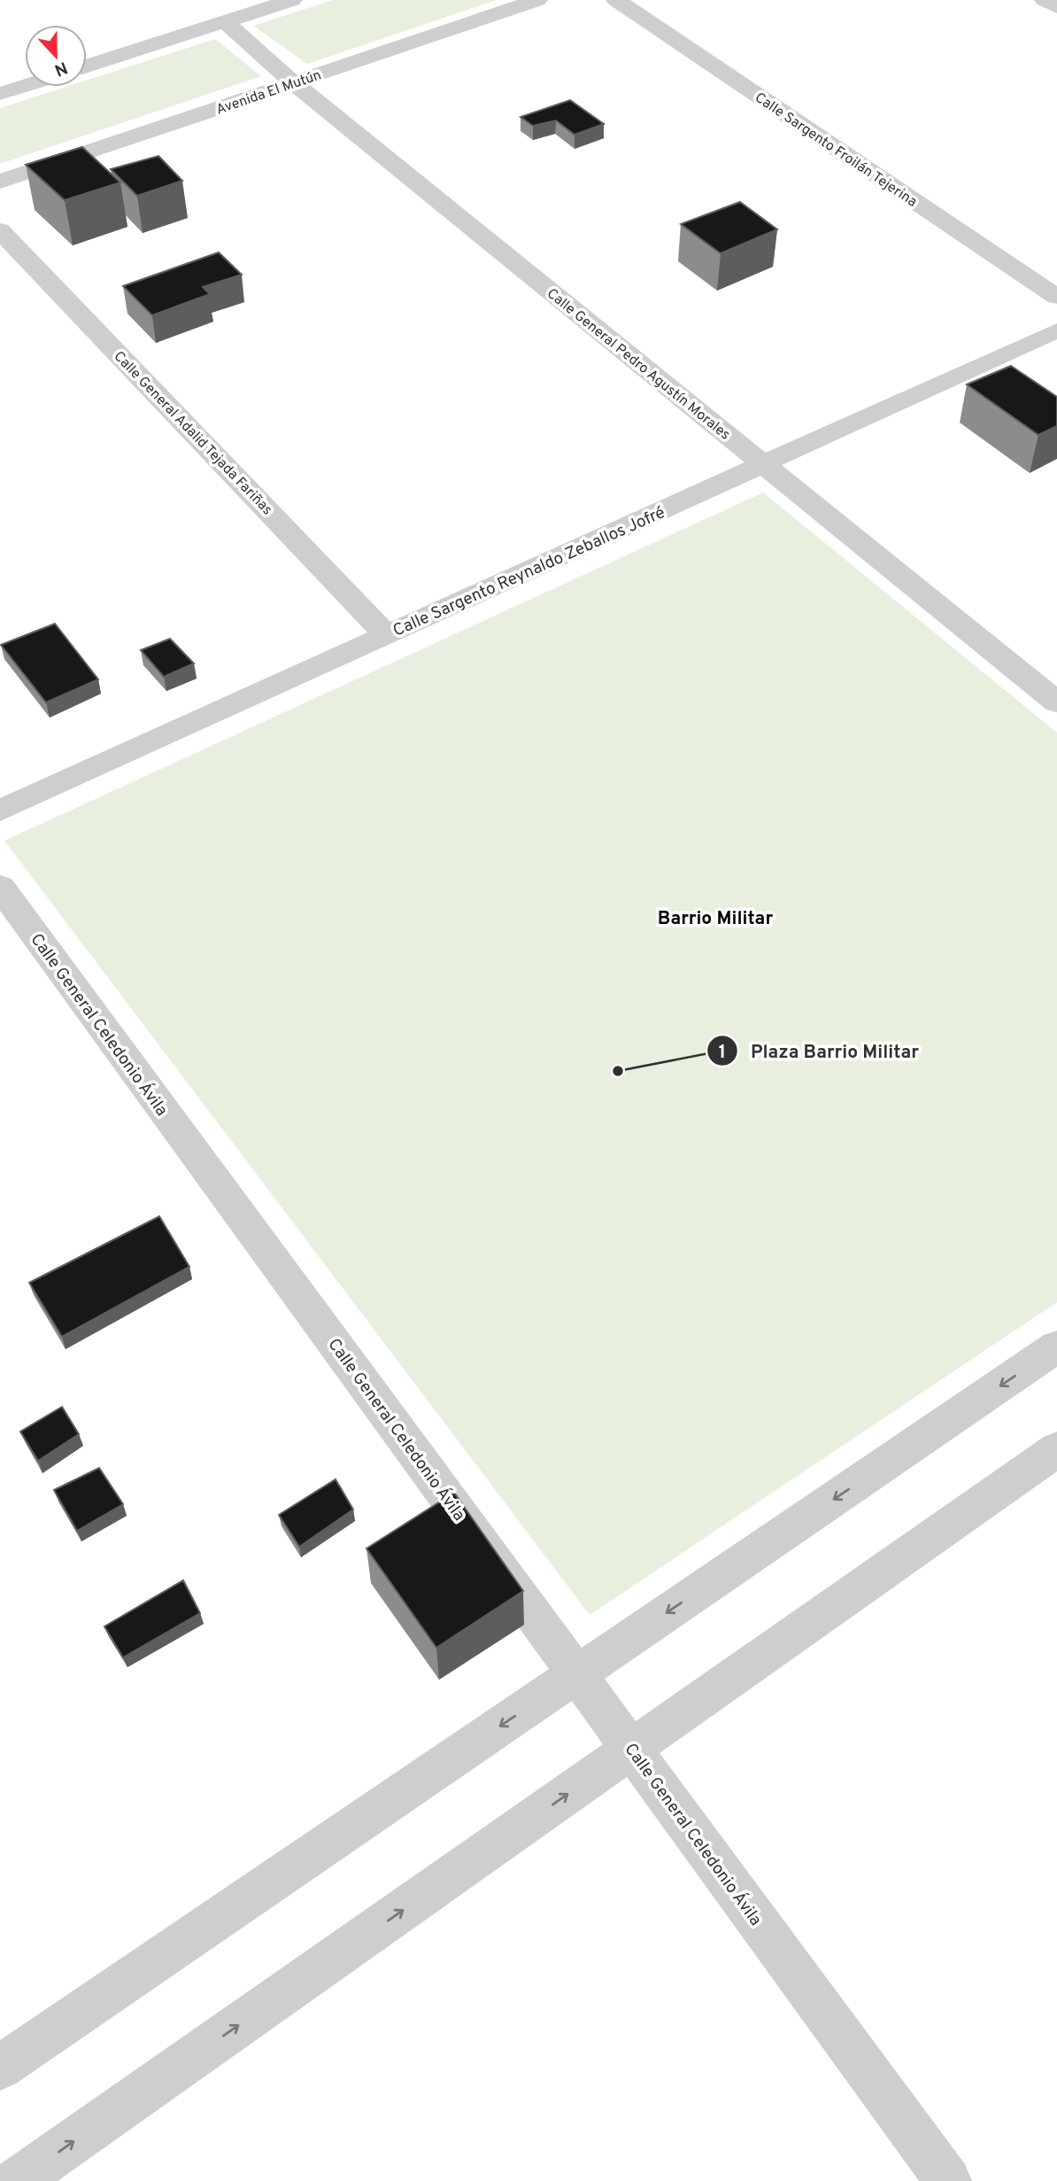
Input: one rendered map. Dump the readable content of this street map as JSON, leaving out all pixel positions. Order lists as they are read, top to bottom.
{
  "streets": {
    "street": [
      "Avenida El Mutún",
      "Calle Sargento Froilán Tejerina",
      "Calle General Pedro Agustín Morales",
      "Calle General Adalid Tejada Fariñas",
      "Calle Sargento Reynaldo Zeballos Jofré",
      "Calle General Celedonio Ávila"
    ]
  },
  "crossings": [
    ["Avenida El Mutún", "Calle General Pedro Agustín Morales"],
    ["Calle General Pedro Agustín Morales", "Calle Sargento Reynaldo Zeballos Jofré"],
    ["Calle General Adalid Tejada Fariñas", "Calle Sargento Reynaldo Zeballos Jofré"]
  ],
  "districts": ["Barrio Militar"],
  "places": ["Plaza Barrio Militar"],
  "north": "bottom"
}
